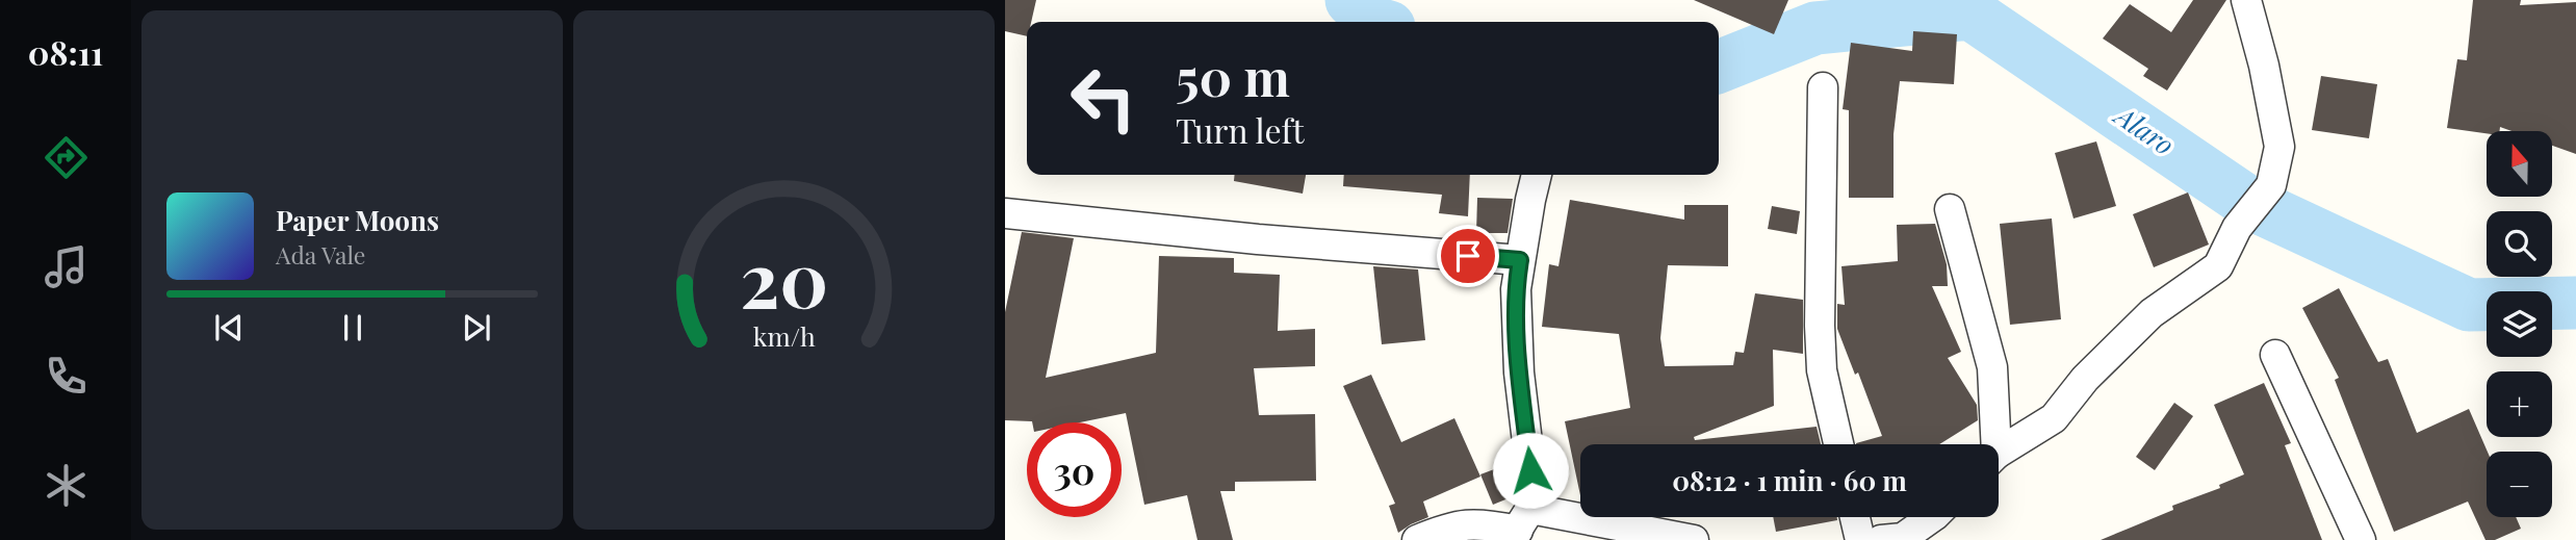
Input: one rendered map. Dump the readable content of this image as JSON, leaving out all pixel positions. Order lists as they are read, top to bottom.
{
  "water": ["Alaro"],
  "north": "top",
  "page": {
    "tabs": "08:11",
    "turn": ["50 m", "Turn left"],
    "map_buttons": ["+", "−"],
    "song": ["Paper Moons", "Ada Vale"],
    "limit": "30",
    "trip": "08:12 · 1 min · 60 m",
    "gauge": ["20", "km/h"]
  }
}
